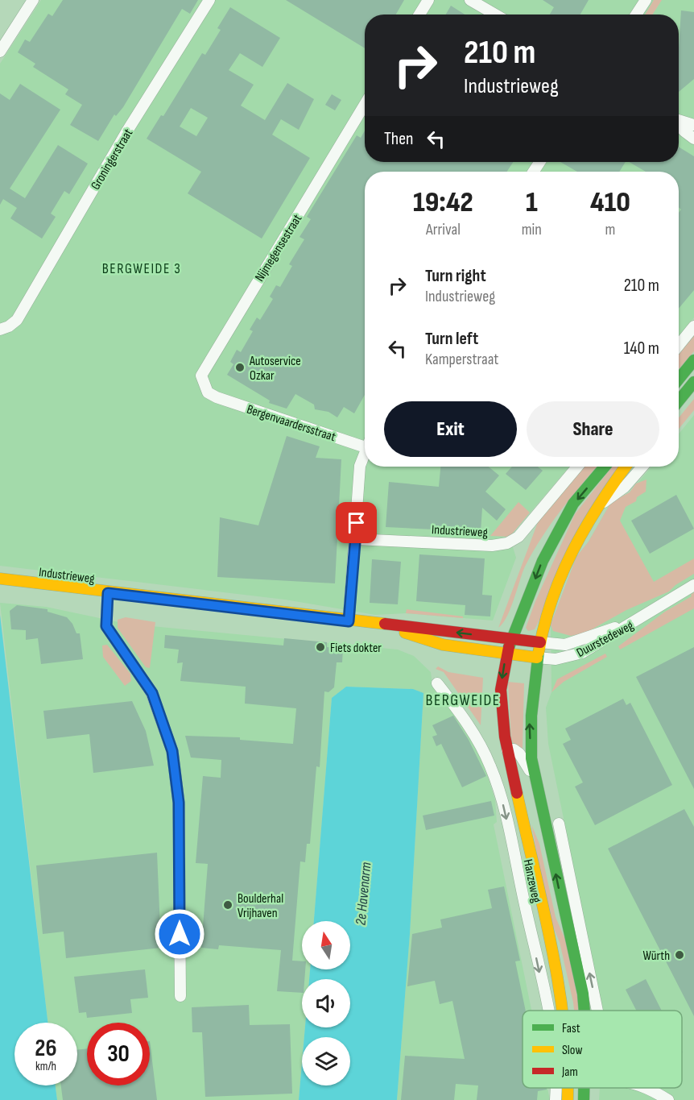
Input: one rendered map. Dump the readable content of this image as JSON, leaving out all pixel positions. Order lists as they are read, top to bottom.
{
  "streets": {
    "main road": ["Industrieweg", "Hanzeweg"],
    "street": [
      "Groningerstraat",
      "Nijmegensestraat",
      "Bergenvaardersstraat",
      "Duurstedeweg"
    ]
  },
  "crossings": [
    ["Nijmegensestraat", "Bergenvaardersstraat"],
    ["Industrieweg", "Duurstedeweg"],
    ["Industrieweg", "Hanzeweg"],
    ["Duurstedeweg", "Hanzeweg"]
  ],
  "districts": ["BERGWEIDE 3", "BERGWEIDE"],
  "water": ["2e Havenarm"],
  "places": [
    "Autoservice Ozkar",
    "Fiets dokter",
    "Boulderhal Vrijhaven",
    "Würth"
  ],
  "legend": ["Fast", "Slow", "Jam"],
  "north": "top",
  "page": {
    "turn": ["210 m", "Industrieweg"],
    "then": "Then",
    "eta": [
      "19:42",
      "Arrival",
      "1",
      "min",
      "410",
      "m"
    ],
    "list": [
      {
        "name": "Turn right",
        "note": "Industrieweg",
        "value": "210 m"
      },
      {
        "name": "Turn left",
        "note": "Kamperstraat",
        "value": "140 m"
      }
    ],
    "buttons": ["Exit", "Share"],
    "speed": "26 km/h",
    "limit": "30"
  }
}
